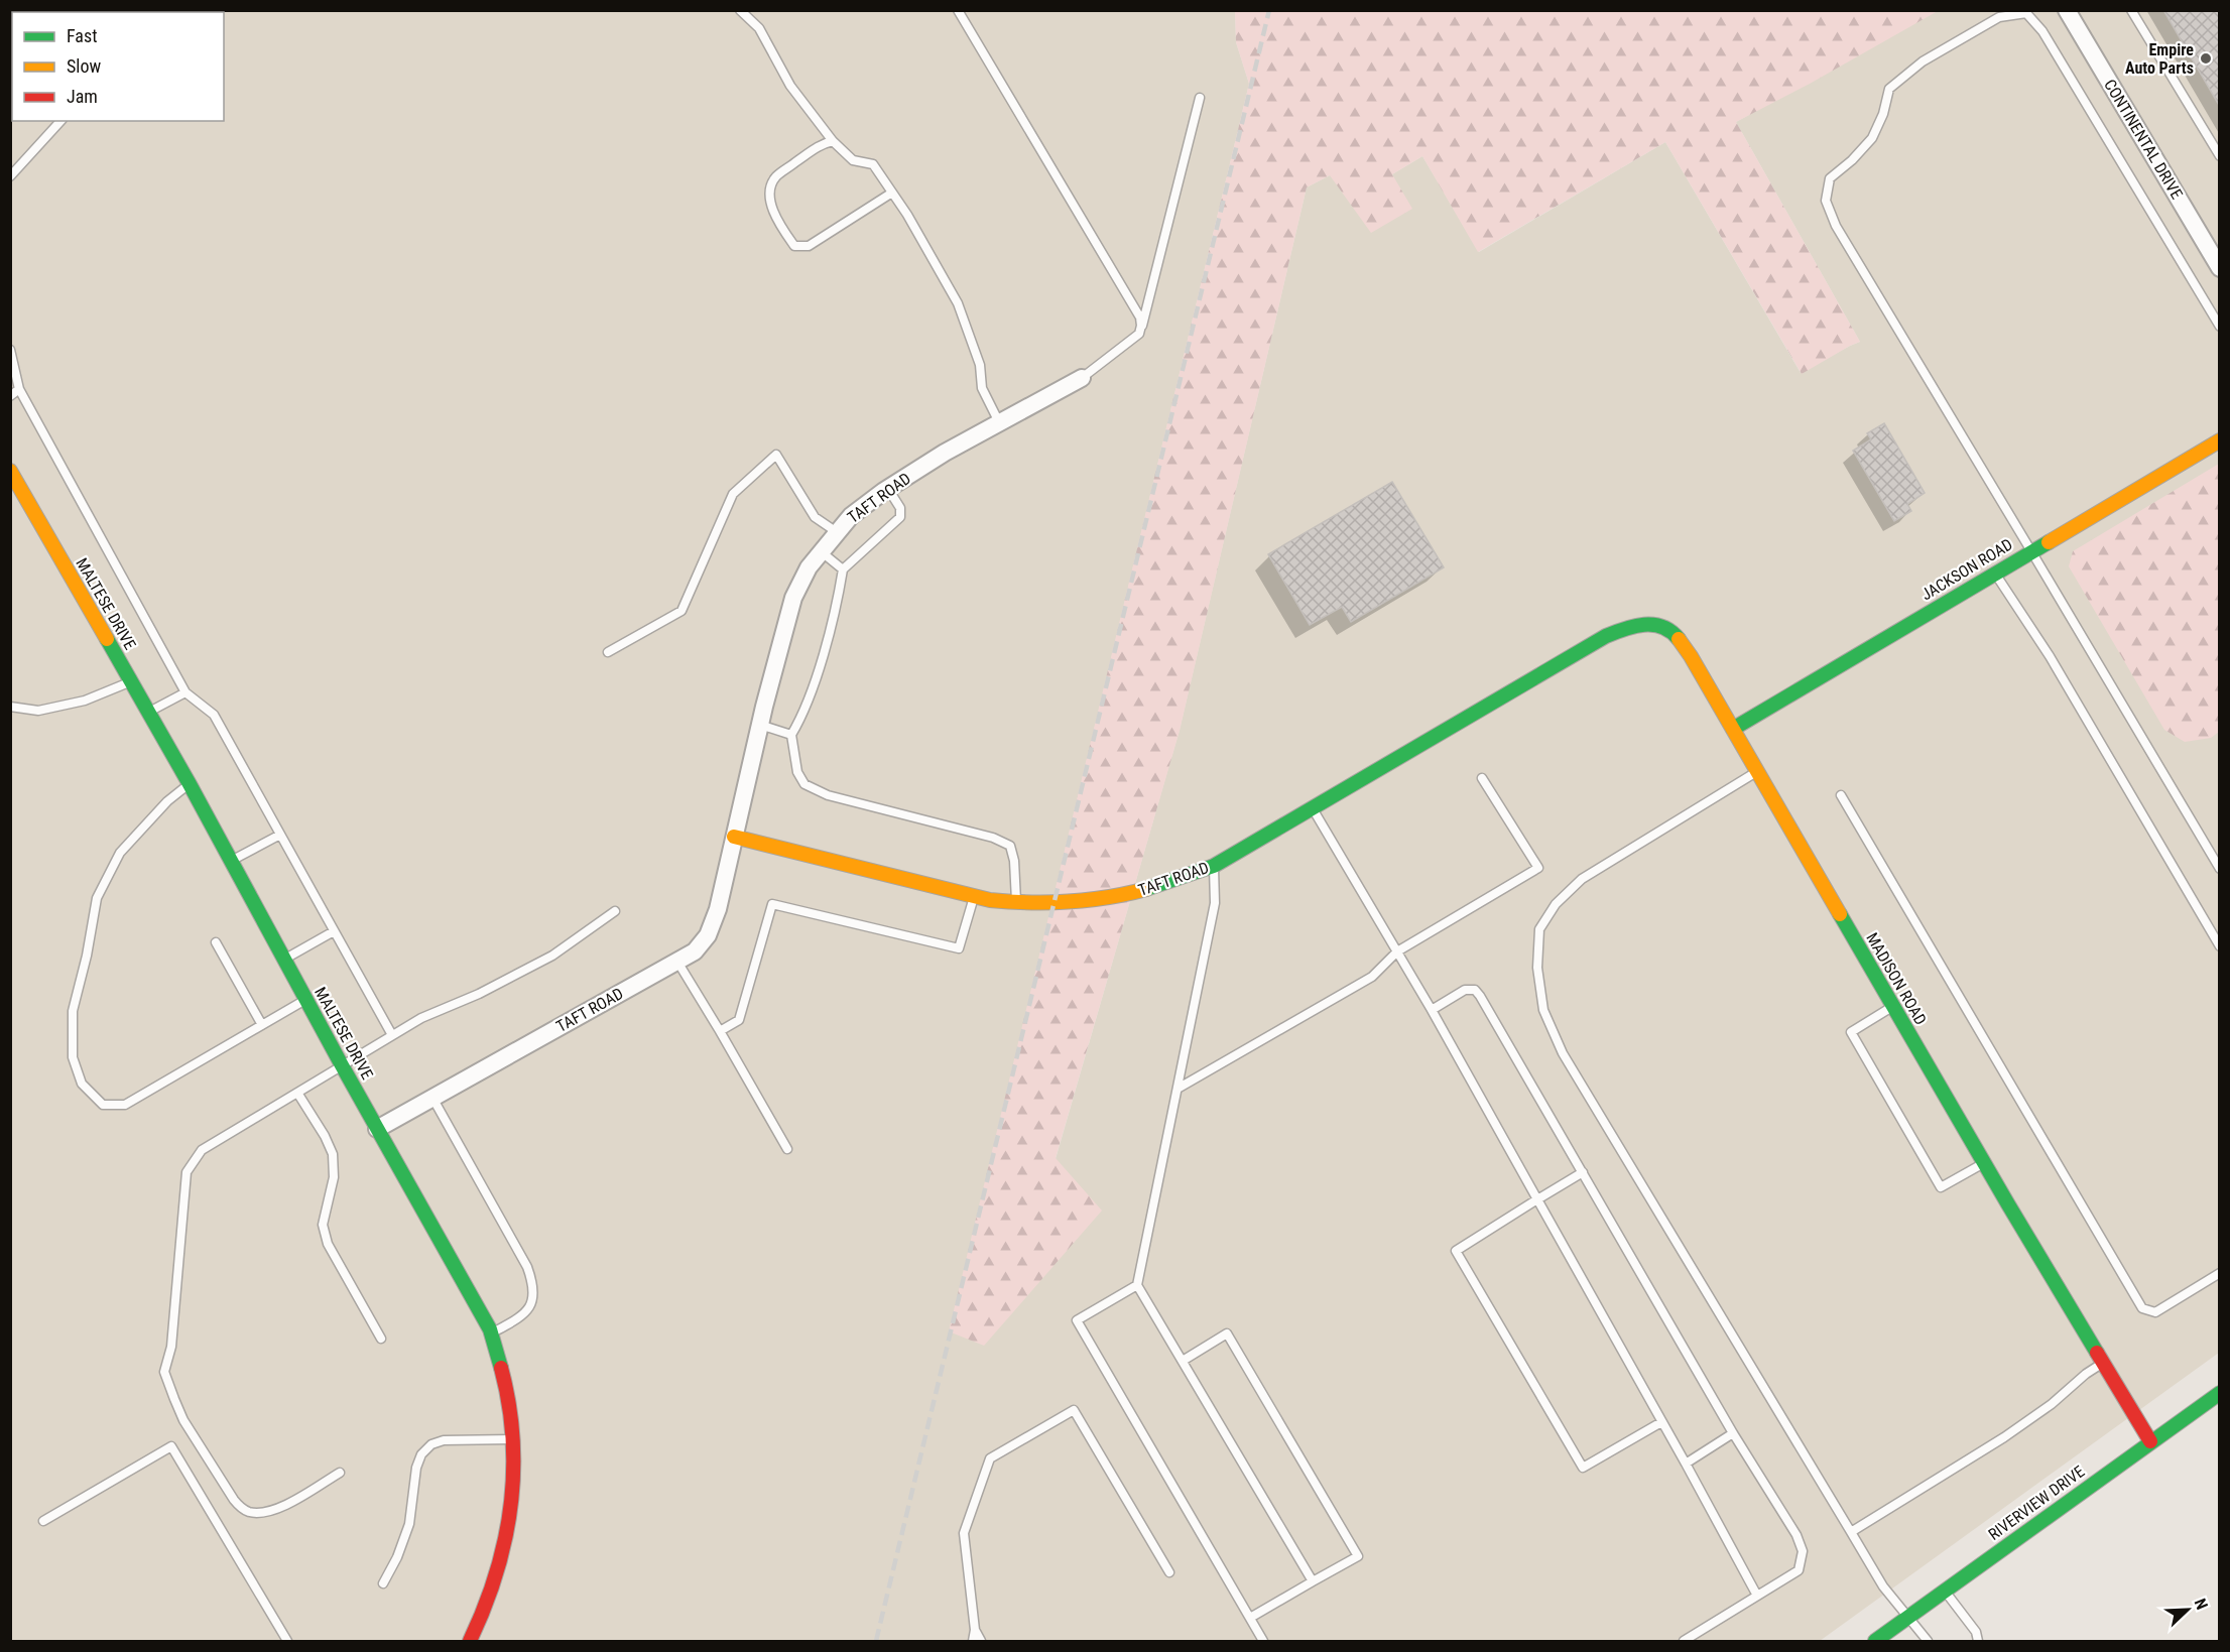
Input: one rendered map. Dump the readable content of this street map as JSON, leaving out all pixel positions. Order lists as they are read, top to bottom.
{
  "streets": {
    "street": [
      "CONTINENTAL DRIVE",
      "TAFT ROAD",
      "JACKSON ROAD",
      "MALTESE DRIVE",
      "MADISON ROAD",
      "RIVERVIEW DRIVE"
    ]
  },
  "crossings": [
    ["TAFT ROAD", "MALTESE DRIVE"],
    ["TAFT ROAD", "MADISON ROAD"],
    ["JACKSON ROAD", "MADISON ROAD"],
    ["MADISON ROAD", "RIVERVIEW DRIVE"]
  ],
  "places": ["Empire Auto Parts"],
  "legend": ["Fast", "Slow", "Jam"],
  "north": "top right"
}
